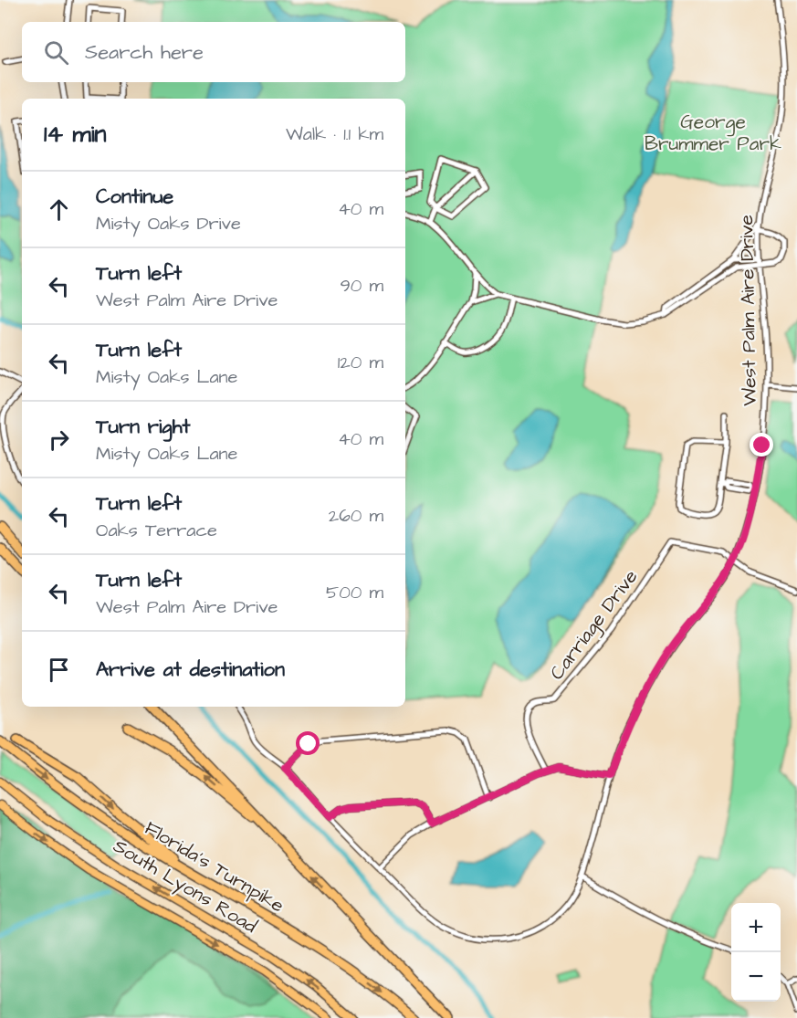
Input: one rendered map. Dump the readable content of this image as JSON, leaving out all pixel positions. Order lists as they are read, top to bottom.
{
  "streets": {
    "highway": ["Florida's Turnpike"],
    "main road": ["South Lyons Road"],
    "street": ["West Palm Aire Drive", "Carriage Drive"]
  },
  "crossings": [
    ["West Palm Aire Drive", "Carriage Drive"]
  ],
  "parks": ["George Brummer Park"],
  "page": {
    "search": "Search here",
    "heading": ["14 min", "Walk · 1.1 km"],
    "list": [
      ["Continue", "Misty Oaks Drive", "40 m"],
      ["Turn left", "West Palm Aire Drive", "90 m"],
      ["Turn left", "Misty Oaks Lane", "120 m"],
      ["Turn right", "Misty Oaks Lane", "40 m"],
      ["Turn left", "Oaks Terrace", "260 m"],
      ["Turn left", "West Palm Aire Drive", "500 m"],
      "Arrive at destination"
    ],
    "map_buttons": ["+", "−"]
  }
}
